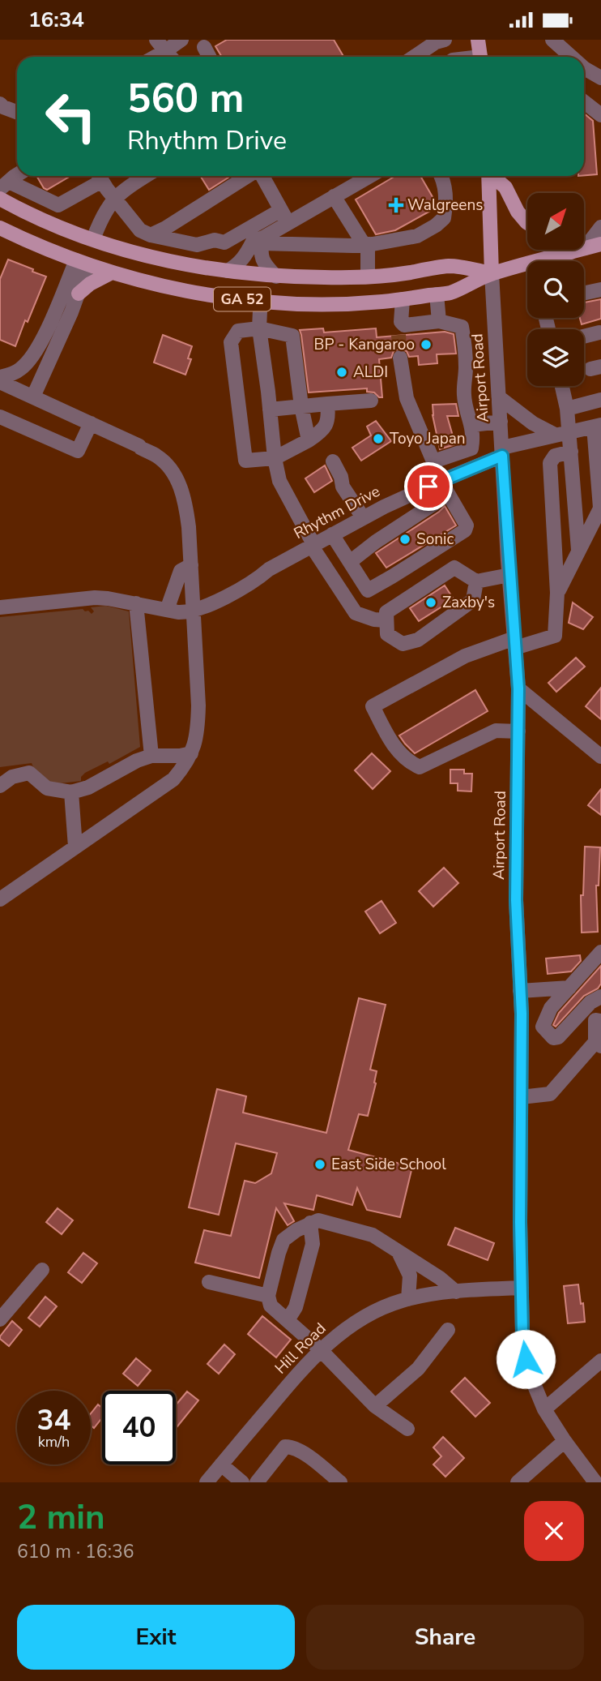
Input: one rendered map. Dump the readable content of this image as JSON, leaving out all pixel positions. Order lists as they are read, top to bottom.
{
  "streets": {
    "main road": ["GA 52", "Airport Road"],
    "street": ["Rhythm Drive", "Hill Road"]
  },
  "crossings": [
    ["GA 52", "Airport Road"],
    ["Airport Road", "Rhythm Drive"],
    ["Airport Road", "Hill Road"]
  ],
  "places": {
    "health": ["Walgreens"],
    "other": [
      "BP - Kangaroo",
      "ALDI",
      "Toyo Japan",
      "Sonic",
      "Zaxby's",
      "East Side School"
    ]
  },
  "north": "top right",
  "page": {
    "status": "16:34",
    "turn": ["560 m", "Rhythm Drive"],
    "speed": "34 km/h",
    "limit": "40",
    "heading": ["2 min", "610 m · 16:36"],
    "buttons": ["Exit", "Share"]
  }
}
